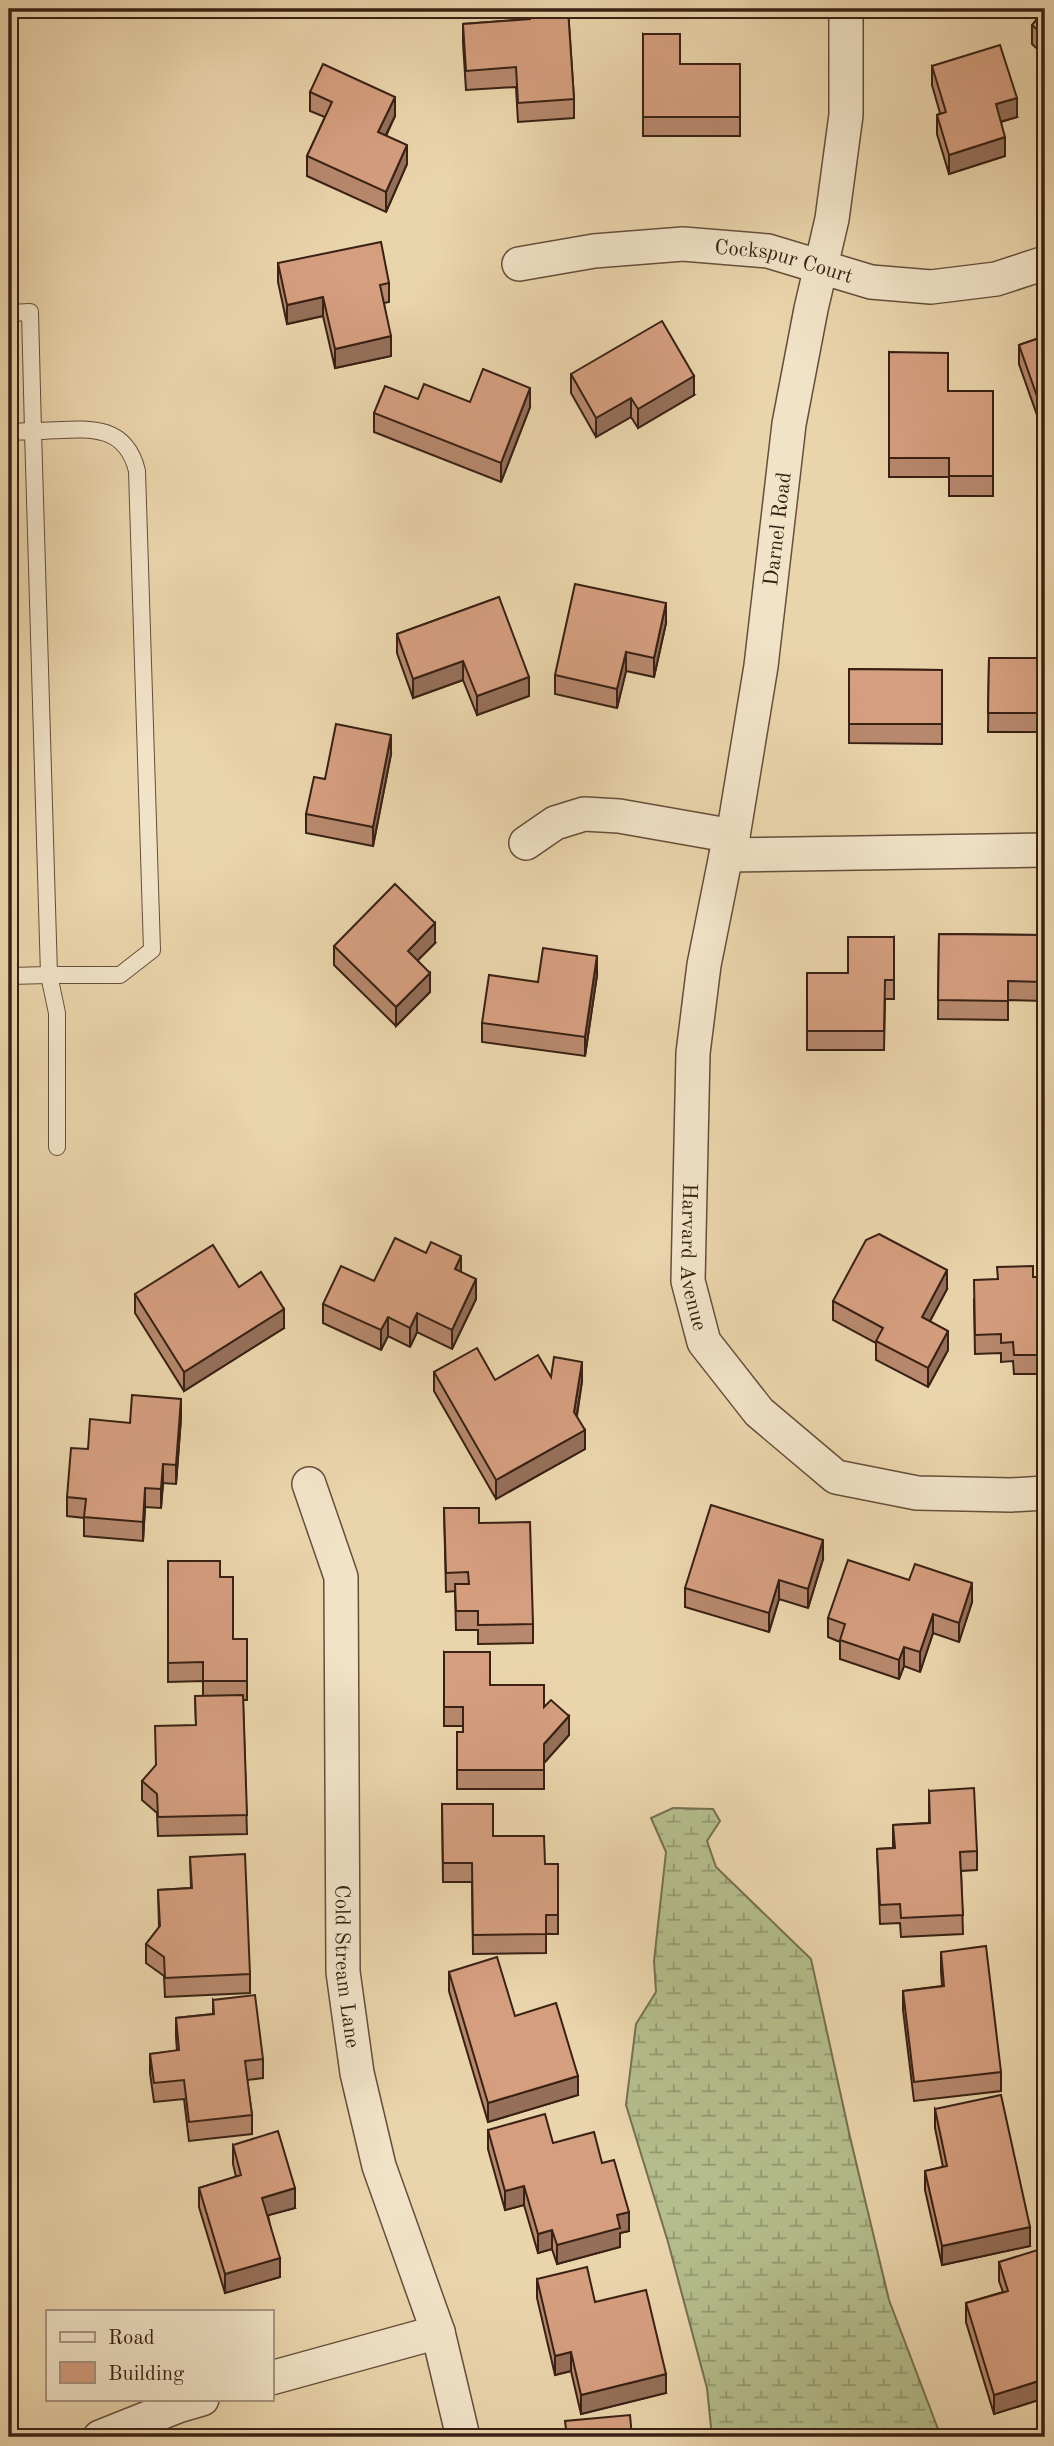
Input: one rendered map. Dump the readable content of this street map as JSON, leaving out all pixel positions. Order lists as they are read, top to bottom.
{
  "streets": {
    "street": [
      "Cockspur Court",
      "Darnel Road",
      "Harvard Avenue",
      "Cold Stream Lane"
    ]
  },
  "crossings": [
    ["Cockspur Court", "Darnel Road"],
    ["Darnel Road", "Harvard Avenue"]
  ],
  "legend": ["Road", "Building"]
}
